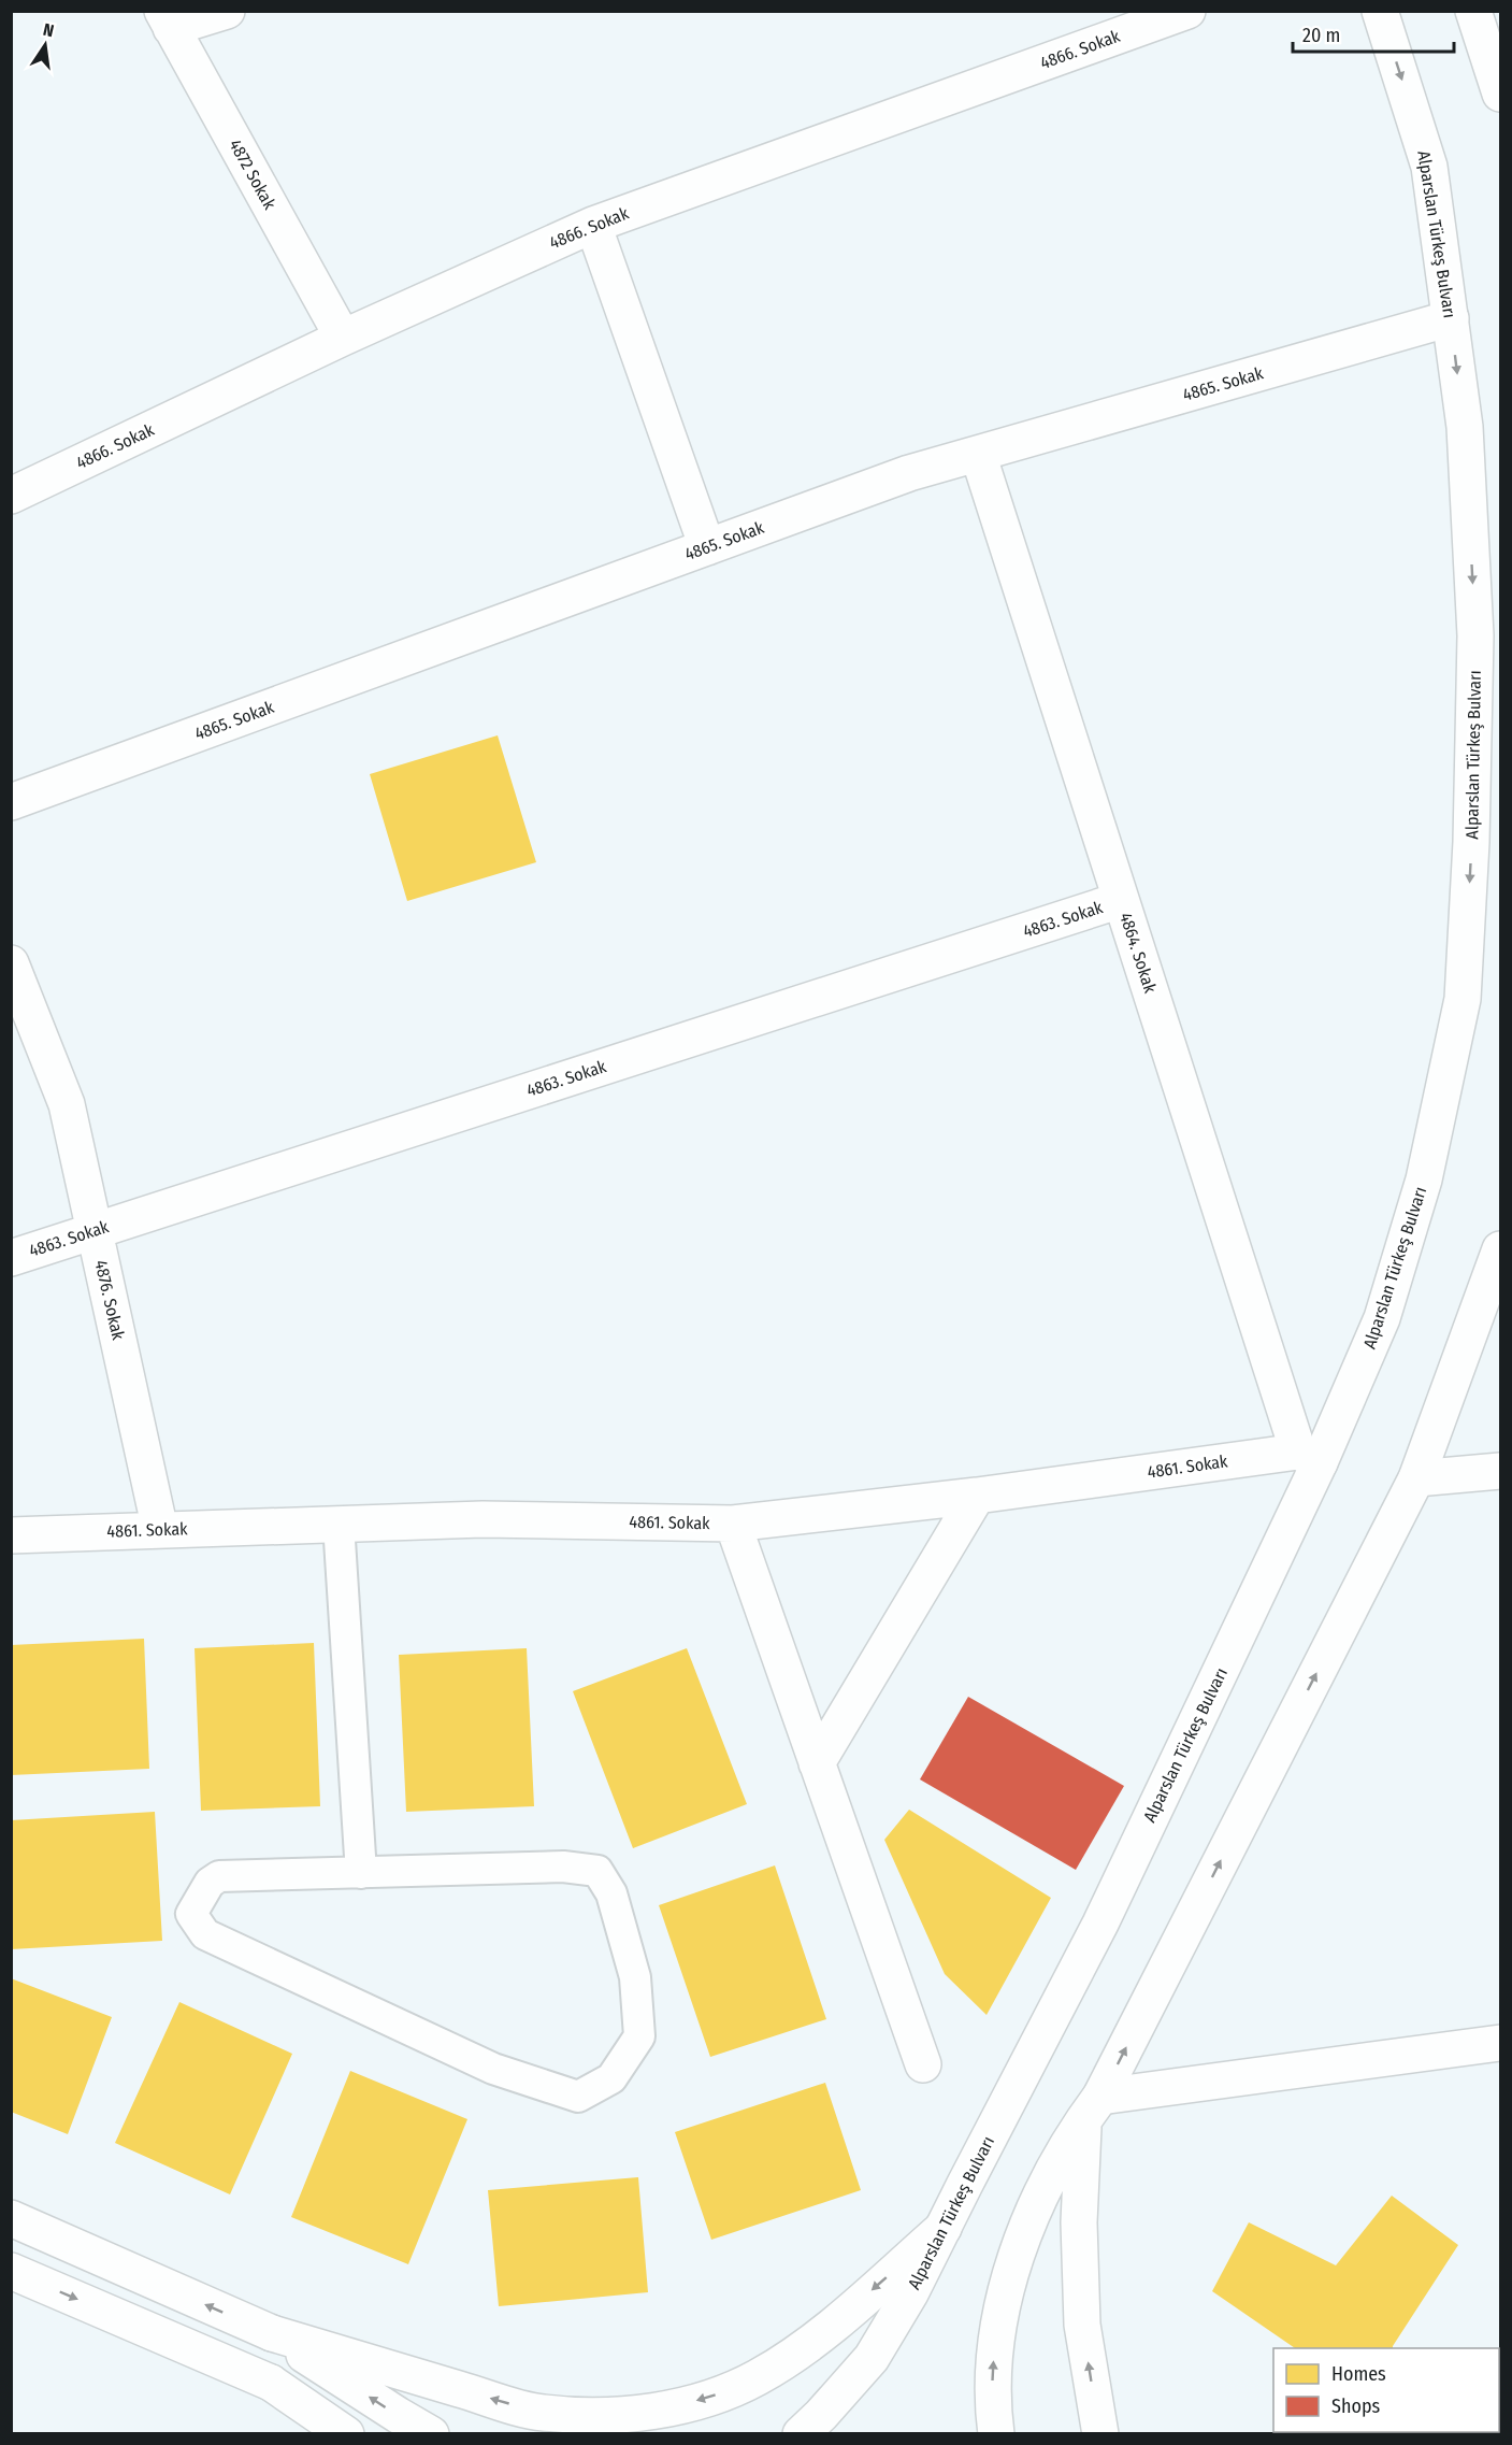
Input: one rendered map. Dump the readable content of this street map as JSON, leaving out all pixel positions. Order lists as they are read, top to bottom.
{
  "streets": {
    "street": [
      "4866. Sokak",
      "4872 Sokak",
      "Alparslan Türkeş Bulvarı",
      "4865. Sokak",
      "4863. Sokak",
      "4864. Sokak",
      "4876. Sokak",
      "4861. Sokak"
    ]
  },
  "crossings": [
    ["4866. Sokak", "4872 Sokak"],
    ["Alparslan Türkeş Bulvarı", "4865. Sokak"],
    ["Alparslan Türkeş Bulvarı", "4864. Sokak"],
    ["Alparslan Türkeş Bulvarı", "4861. Sokak"],
    ["4865. Sokak", "4864. Sokak"],
    ["4863. Sokak", "4864. Sokak"],
    ["4863. Sokak", "4876. Sokak"],
    ["4864. Sokak", "4861. Sokak"],
    ["4876. Sokak", "4861. Sokak"]
  ],
  "one_way": ["Alparslan Türkeş Bulvarı"],
  "legend": ["Homes", "Shops"],
  "scale_bar": "20 m",
  "north": "top"
}
